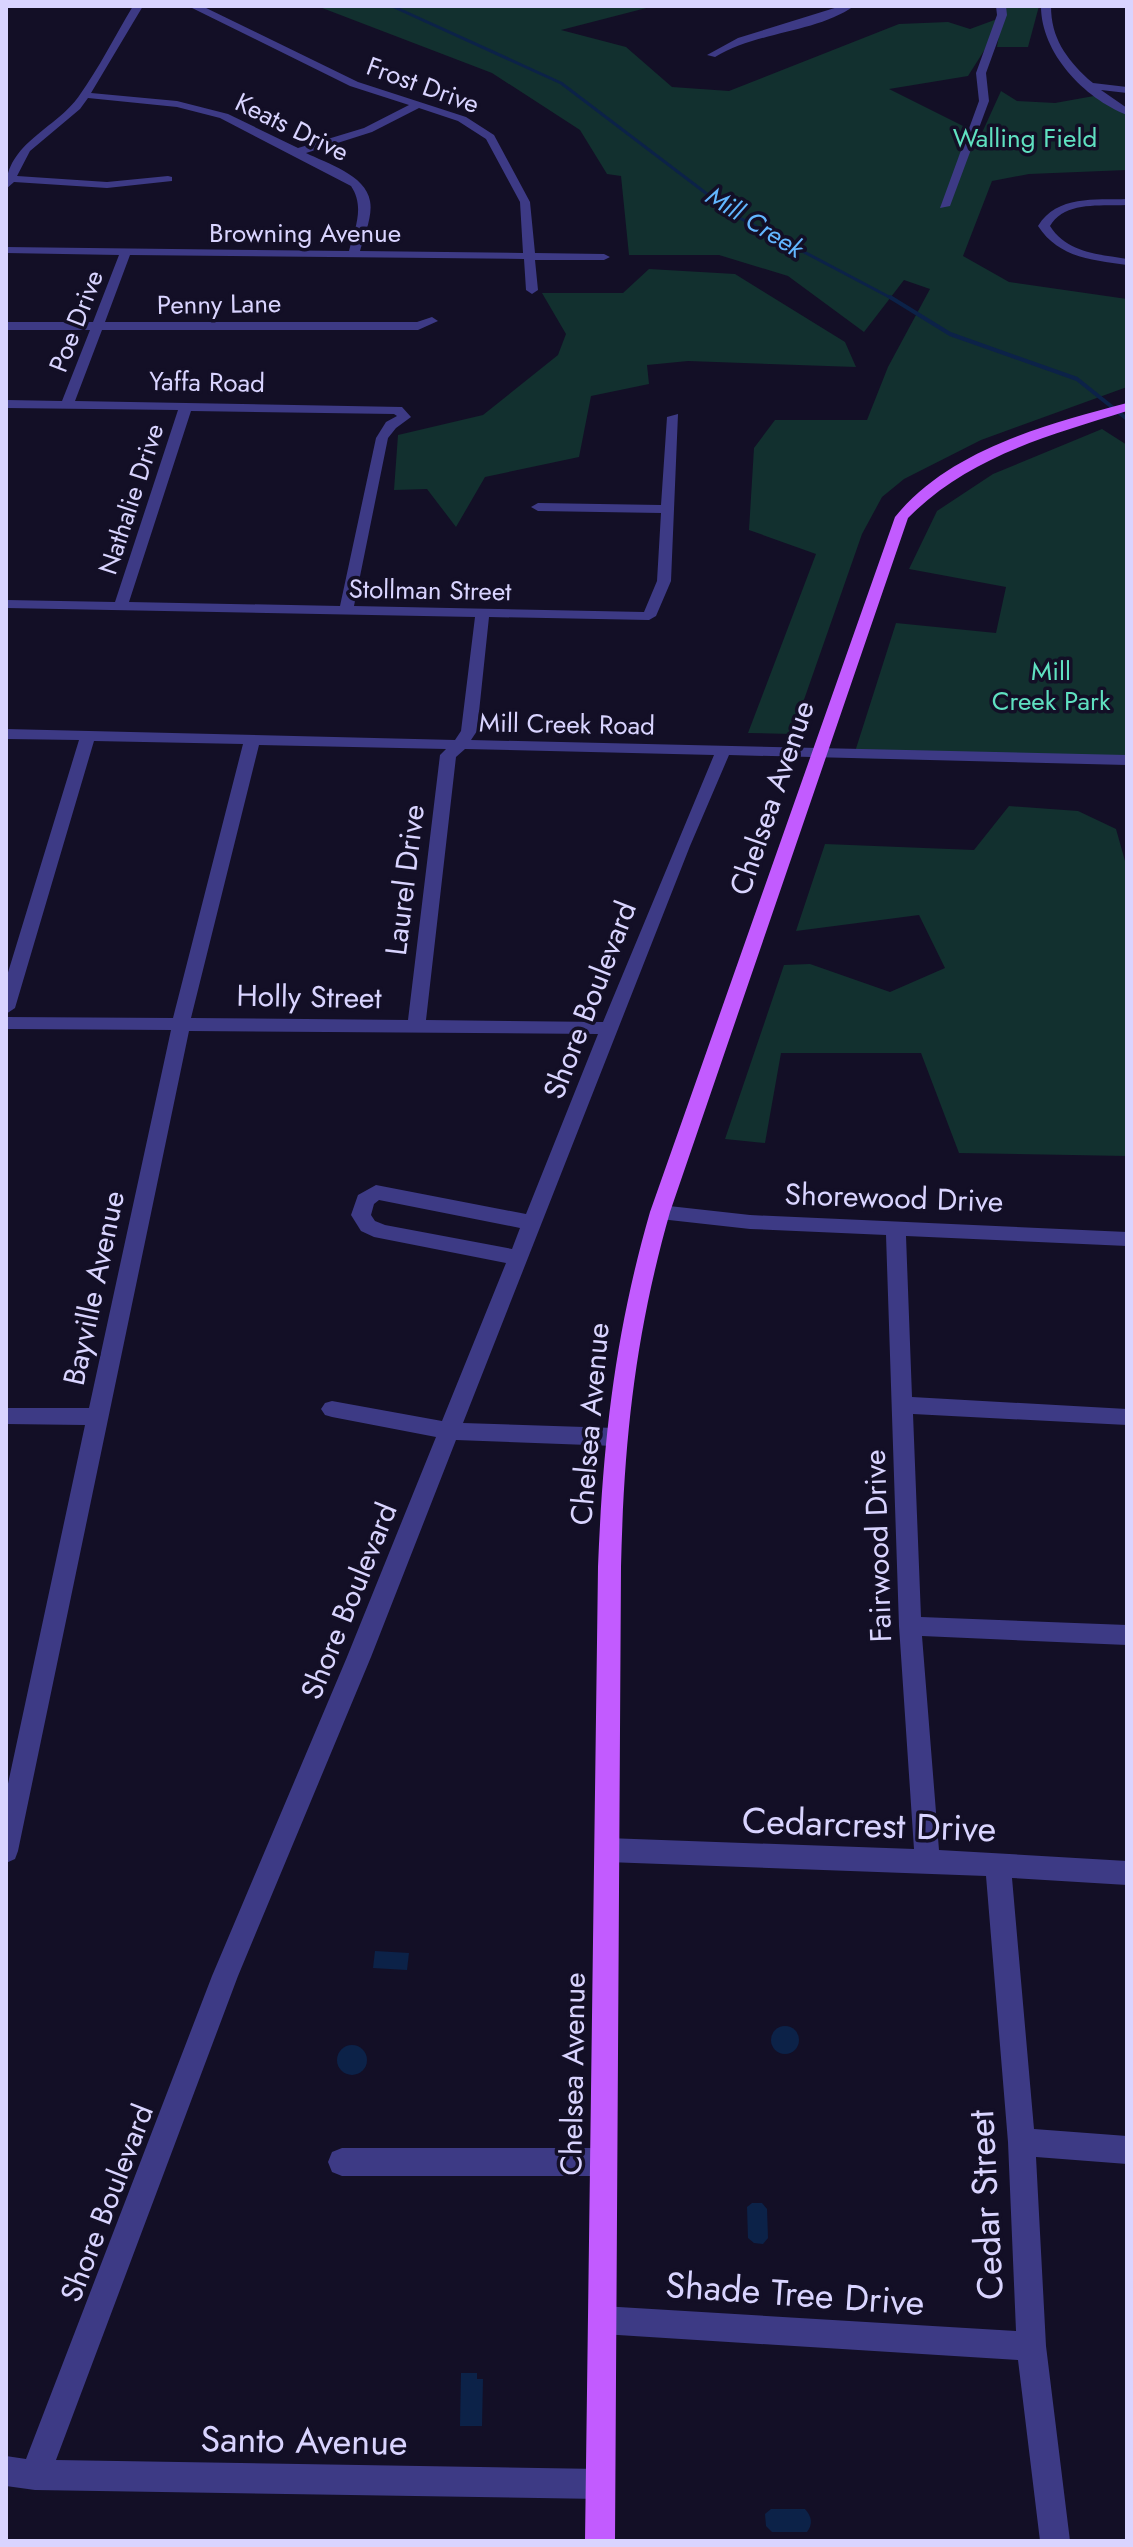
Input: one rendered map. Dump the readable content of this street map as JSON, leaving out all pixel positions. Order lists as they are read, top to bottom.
{
  "streets": {
    "main road": ["Chelsea Avenue"],
    "street": [
      "Frost Drive",
      "Keats Drive",
      "Browning Avenue",
      "Penny Lane",
      "Poe Drive",
      "Yaffa Road",
      "Nathalie Drive",
      "Stollman Street",
      "Mill Creek Road",
      "Laurel Drive",
      "Holly Street",
      "Shore Boulevard",
      "Shorewood Drive",
      "Bayville Avenue",
      "Fairwood Drive",
      "Cedarcrest Drive",
      "Cedar Street",
      "Shade Tree Drive",
      "Santo Avenue"
    ]
  },
  "crossings": [
    ["Frost Drive", "Browning Avenue"],
    ["Keats Drive", "Browning Avenue"],
    ["Browning Avenue", "Poe Drive"],
    ["Penny Lane", "Poe Drive"],
    ["Poe Drive", "Yaffa Road"],
    ["Yaffa Road", "Nathalie Drive"],
    ["Yaffa Road", "Stollman Street"],
    ["Nathalie Drive", "Stollman Street"],
    ["Stollman Street", "Laurel Drive"],
    ["Mill Creek Road", "Chelsea Avenue"],
    ["Mill Creek Road", "Laurel Drive"],
    ["Mill Creek Road", "Shore Boulevard"],
    ["Mill Creek Road", "Bayville Avenue"],
    ["Chelsea Avenue", "Shorewood Drive"],
    ["Chelsea Avenue", "Cedarcrest Drive"],
    ["Chelsea Avenue", "Shade Tree Drive"],
    ["Chelsea Avenue", "Santo Avenue"],
    ["Laurel Drive", "Holly Street"],
    ["Holly Street", "Shore Boulevard"],
    ["Holly Street", "Bayville Avenue"],
    ["Shore Boulevard", "Santo Avenue"],
    ["Shorewood Drive", "Fairwood Drive"],
    ["Fairwood Drive", "Cedarcrest Drive"],
    ["Cedarcrest Drive", "Cedar Street"],
    ["Cedar Street", "Shade Tree Drive"]
  ],
  "water": ["Mill Creek"],
  "parks": ["Walling Field", "Mill Creek Park"]
}
